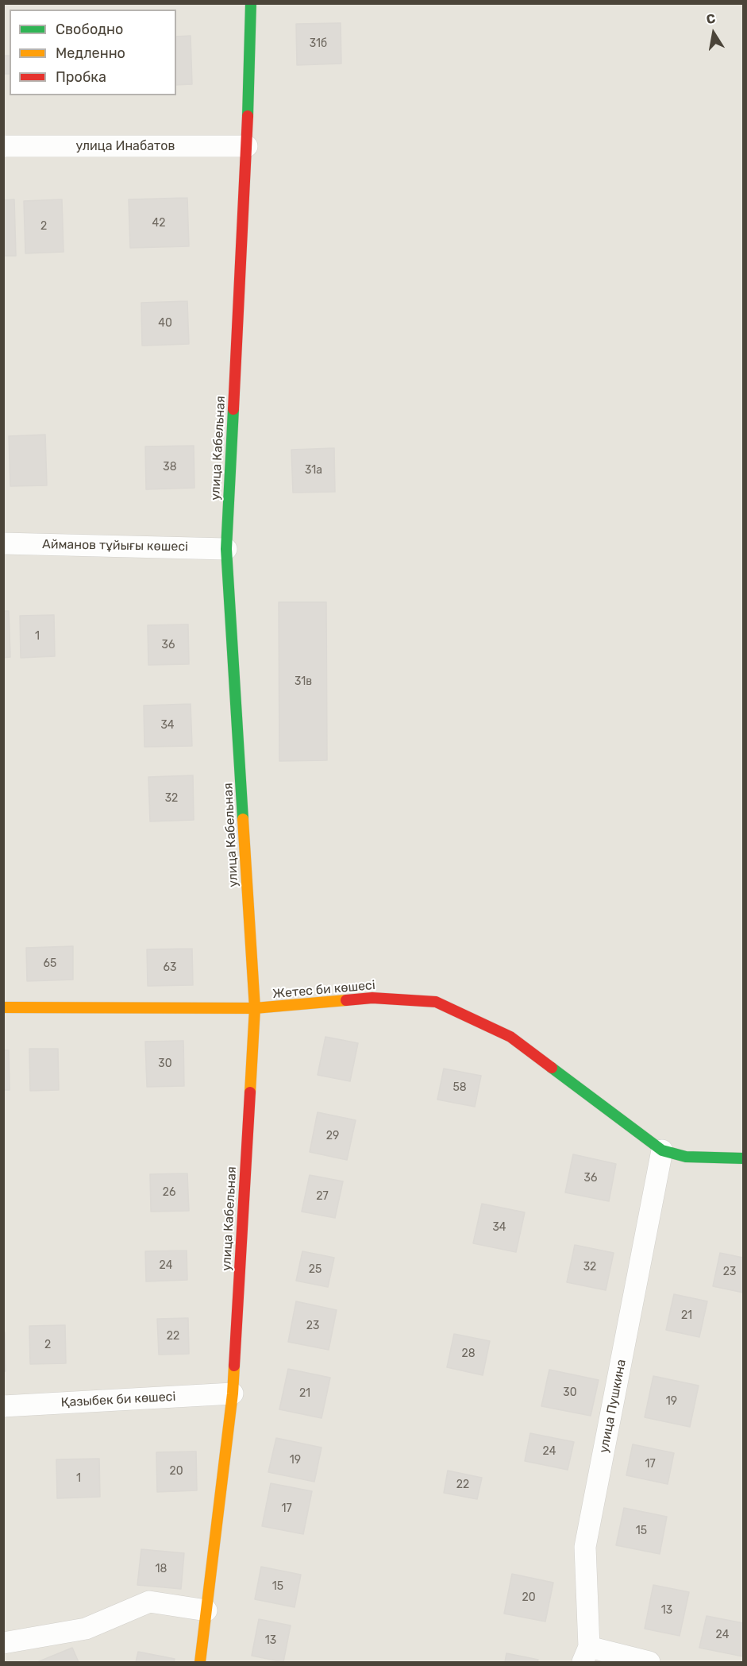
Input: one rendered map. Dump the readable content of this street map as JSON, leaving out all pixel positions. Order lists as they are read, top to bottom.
{
  "streets": {
    "street": [
      "улица Инабатов",
      "улица Кабельная",
      "Айманов тұйығы көшесі",
      "Жетес би көшесі",
      "Қазыбек би көшесі",
      "улица Пушкина"
    ]
  },
  "crossings": [
    ["улица Инабатов", "улица Кабельная"],
    ["улица Кабельная", "Айманов тұйығы көшесі"],
    ["улица Кабельная", "Жетес би көшесі"],
    ["улица Кабельная", "Қазыбек би көшесі"],
    ["Жетес би көшесі", "улица Пушкина"]
  ],
  "house_numbers": [
    "31б",
    "42",
    "2",
    "40",
    "38",
    "31а",
    "1",
    "36",
    "31в",
    "34",
    "32",
    "65",
    "63",
    "30",
    "58",
    "29",
    "36",
    "26",
    "27",
    "34",
    "24",
    "32",
    "25",
    "23",
    "21",
    "23",
    "22",
    "2",
    "28",
    "30",
    "21",
    "19",
    "24",
    "19",
    "17",
    "20",
    "1",
    "22",
    "17",
    "15",
    "18",
    "15",
    "20",
    "13",
    "24",
    "13"
  ],
  "legend": ["Свободно", "Медленно", "Пробка"],
  "north": "top"
}
